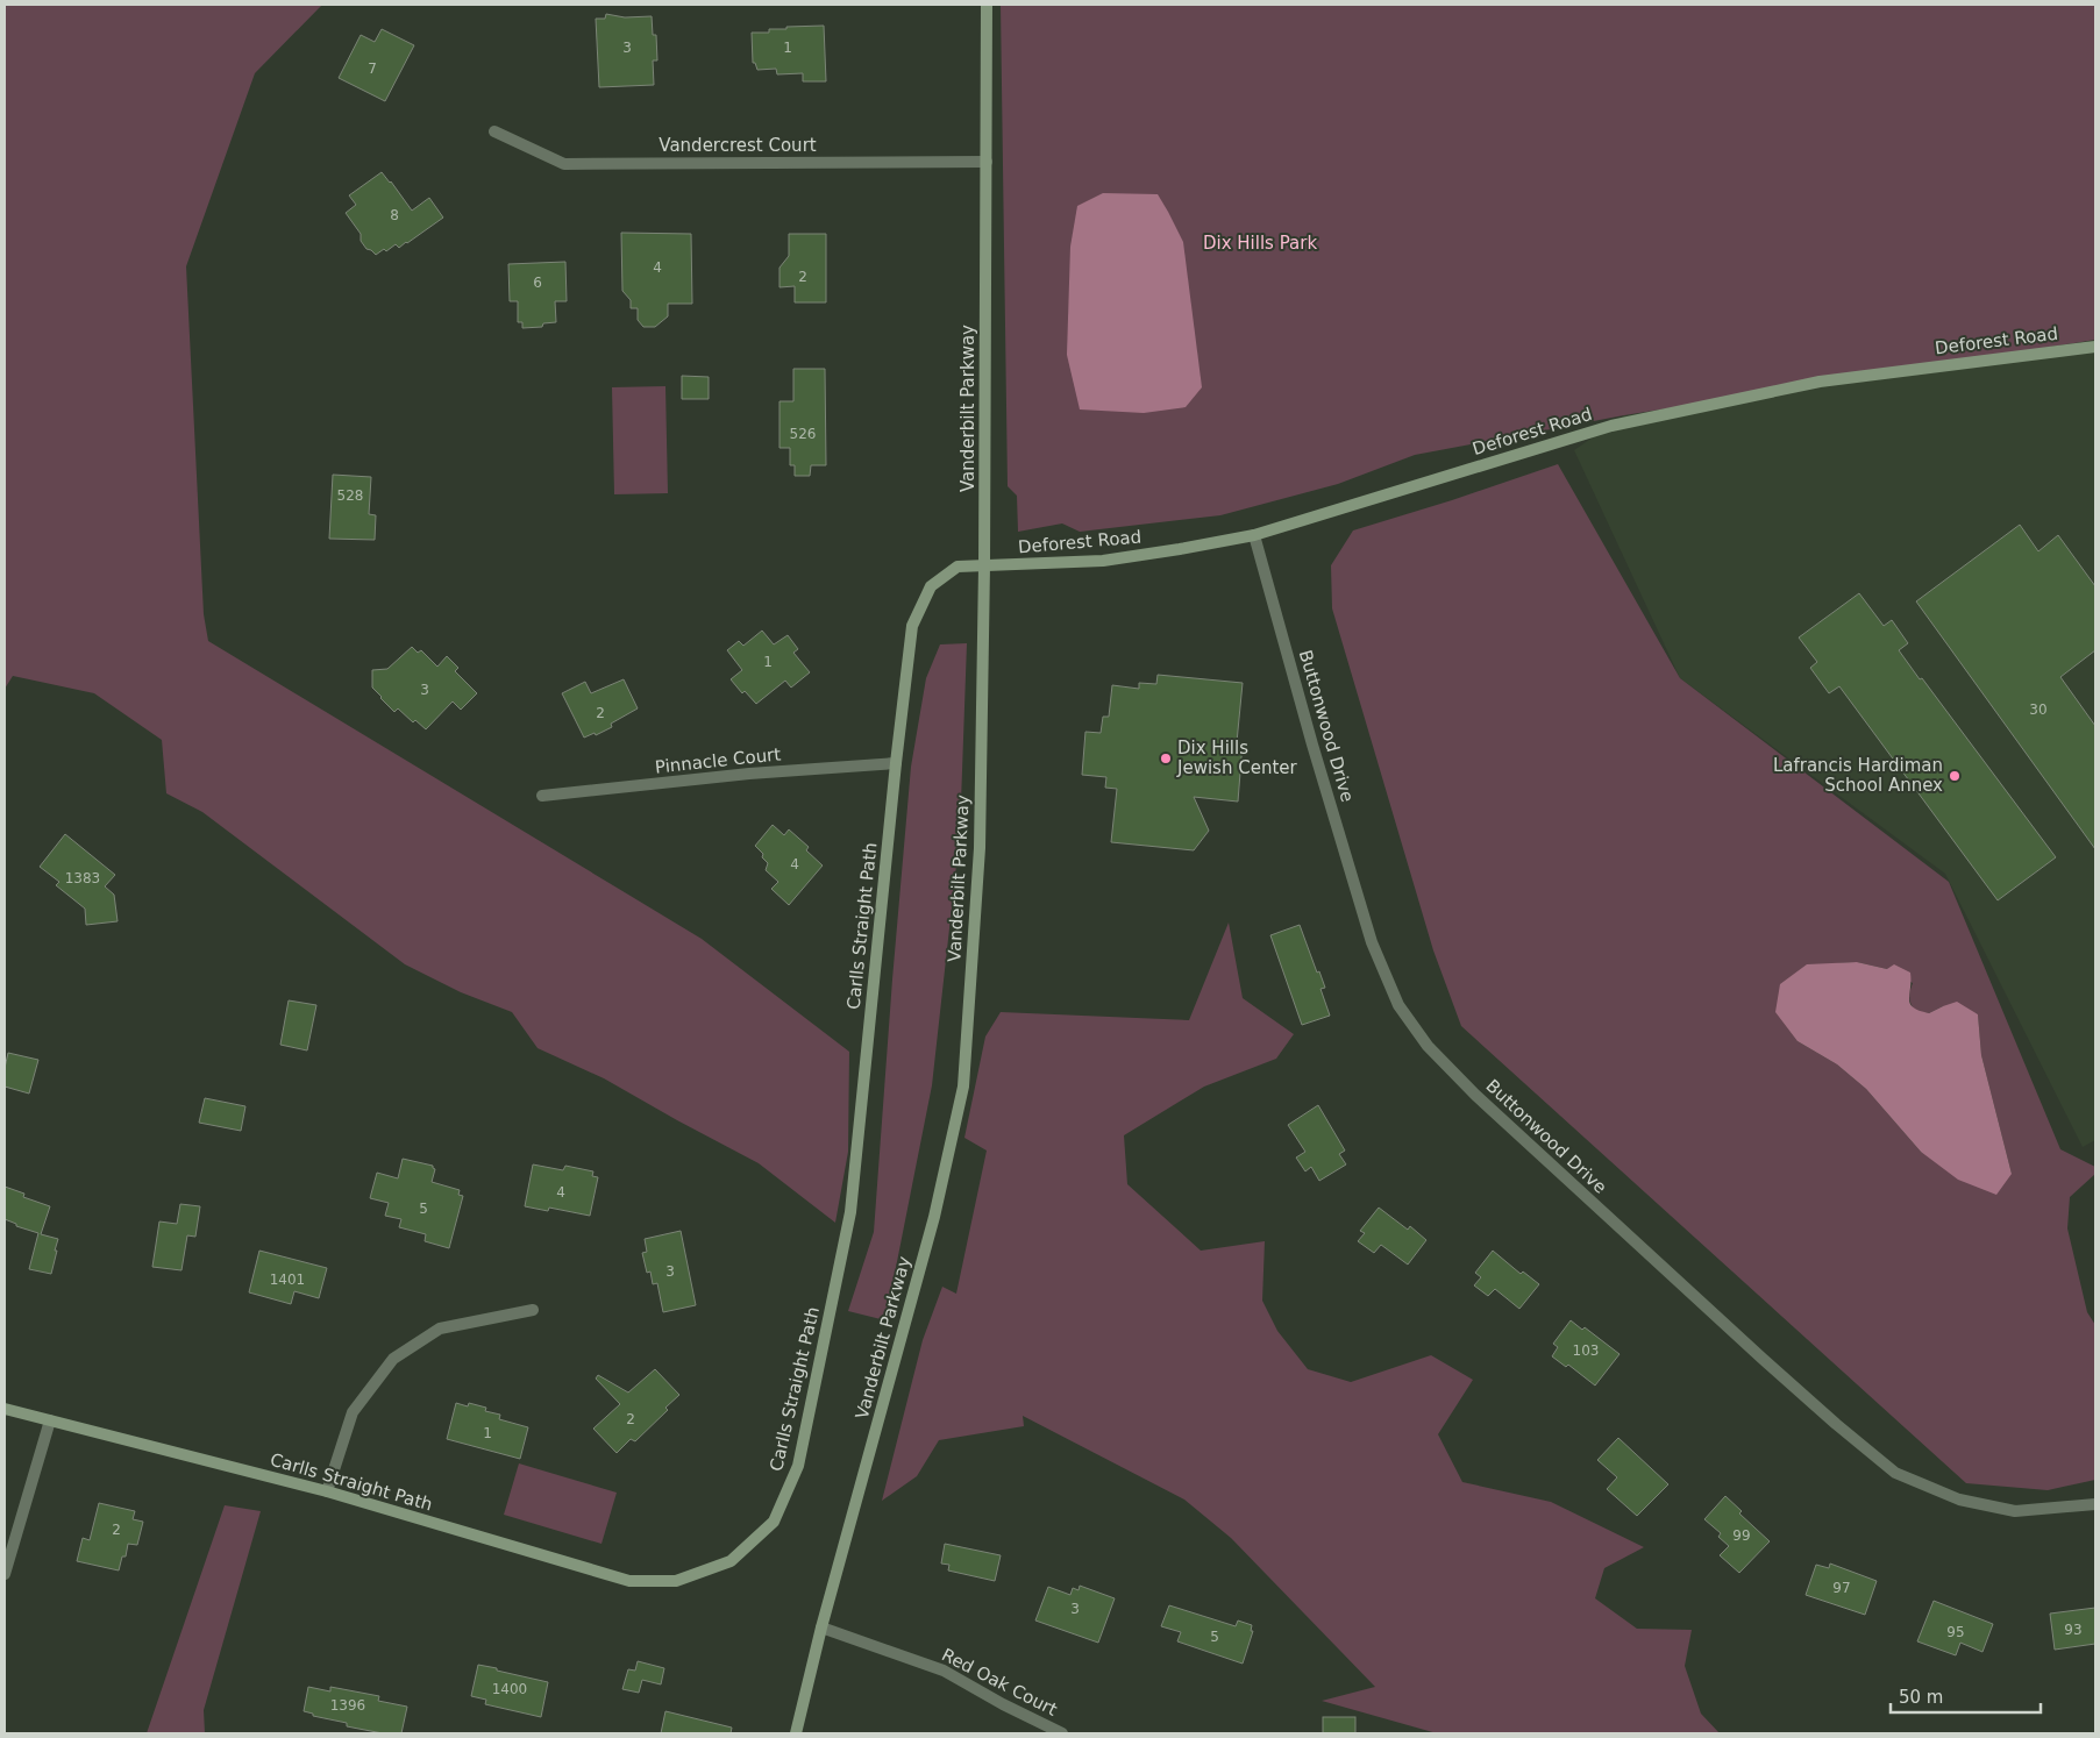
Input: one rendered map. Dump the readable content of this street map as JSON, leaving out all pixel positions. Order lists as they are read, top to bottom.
{
  "streets": {
    "street": [
      "Vandercrest Court",
      "Deforest Road",
      "Vanderbilt Parkway",
      "Buttonwood Drive",
      "Pinnacle Court",
      "Carlls Straight Path",
      "Red Oak Court"
    ]
  },
  "crossings": [
    ["Vandercrest Court", "Vanderbilt Parkway"],
    ["Deforest Road", "Vanderbilt Parkway"],
    ["Deforest Road", "Buttonwood Drive"],
    ["Deforest Road", "Carlls Straight Path"],
    ["Vanderbilt Parkway", "Carlls Straight Path"],
    ["Vanderbilt Parkway", "Red Oak Court"],
    ["Pinnacle Court", "Carlls Straight Path"]
  ],
  "parks": ["Dix Hills Park"],
  "places": ["Dix Hills Jewish Center", "Lafrancis Hardiman School Annex"],
  "house_numbers": [
    "3",
    "1",
    "7",
    "8",
    "4",
    "2",
    "6",
    "526",
    "528",
    "1",
    "3",
    "30",
    "2",
    "4",
    "1383",
    "4",
    "5",
    "3",
    "1401",
    "103",
    "2",
    "1",
    "2",
    "99",
    "97",
    "3",
    "93",
    "95",
    "5",
    "1400",
    "1396"
  ],
  "scale_bar": "50 m"
}
